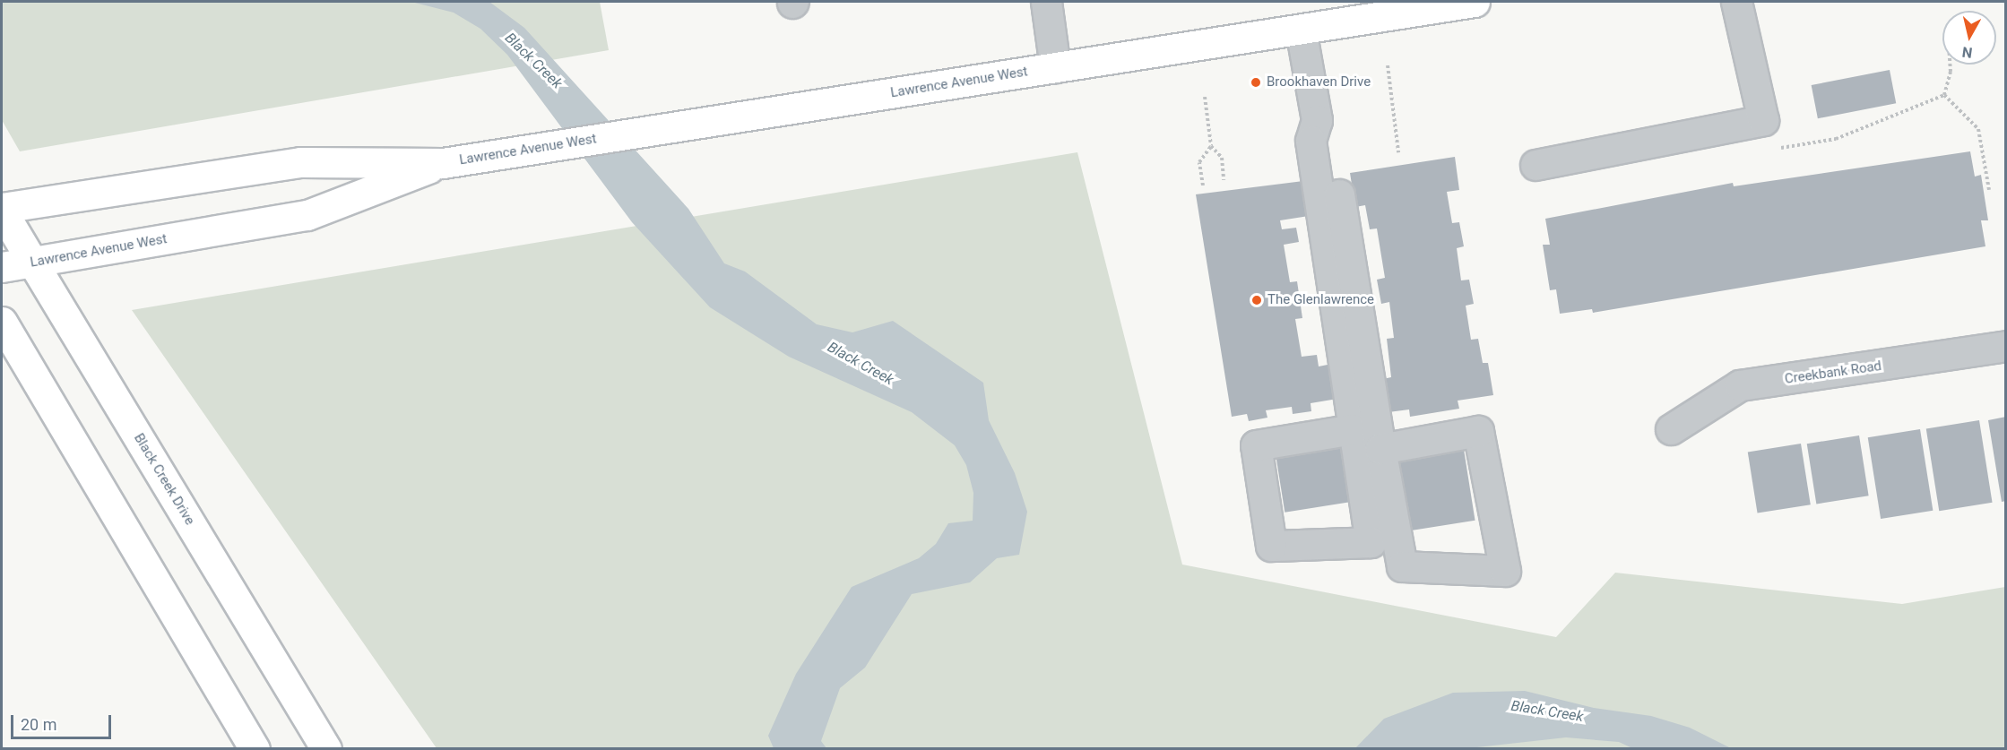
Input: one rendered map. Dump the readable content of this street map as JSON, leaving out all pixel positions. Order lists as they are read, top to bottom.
{
  "streets": {
    "main road": ["Lawrence Avenue West", "Black Creek Drive"],
    "street": ["Creekbank Road"]
  },
  "crossings": [
    ["Lawrence Avenue West", "Black Creek Drive"]
  ],
  "water": ["Black Creek"],
  "places": ["Brookhaven Drive", "The Glenlawrence"],
  "scale_bar": "20 m",
  "north": "bottom"
}
